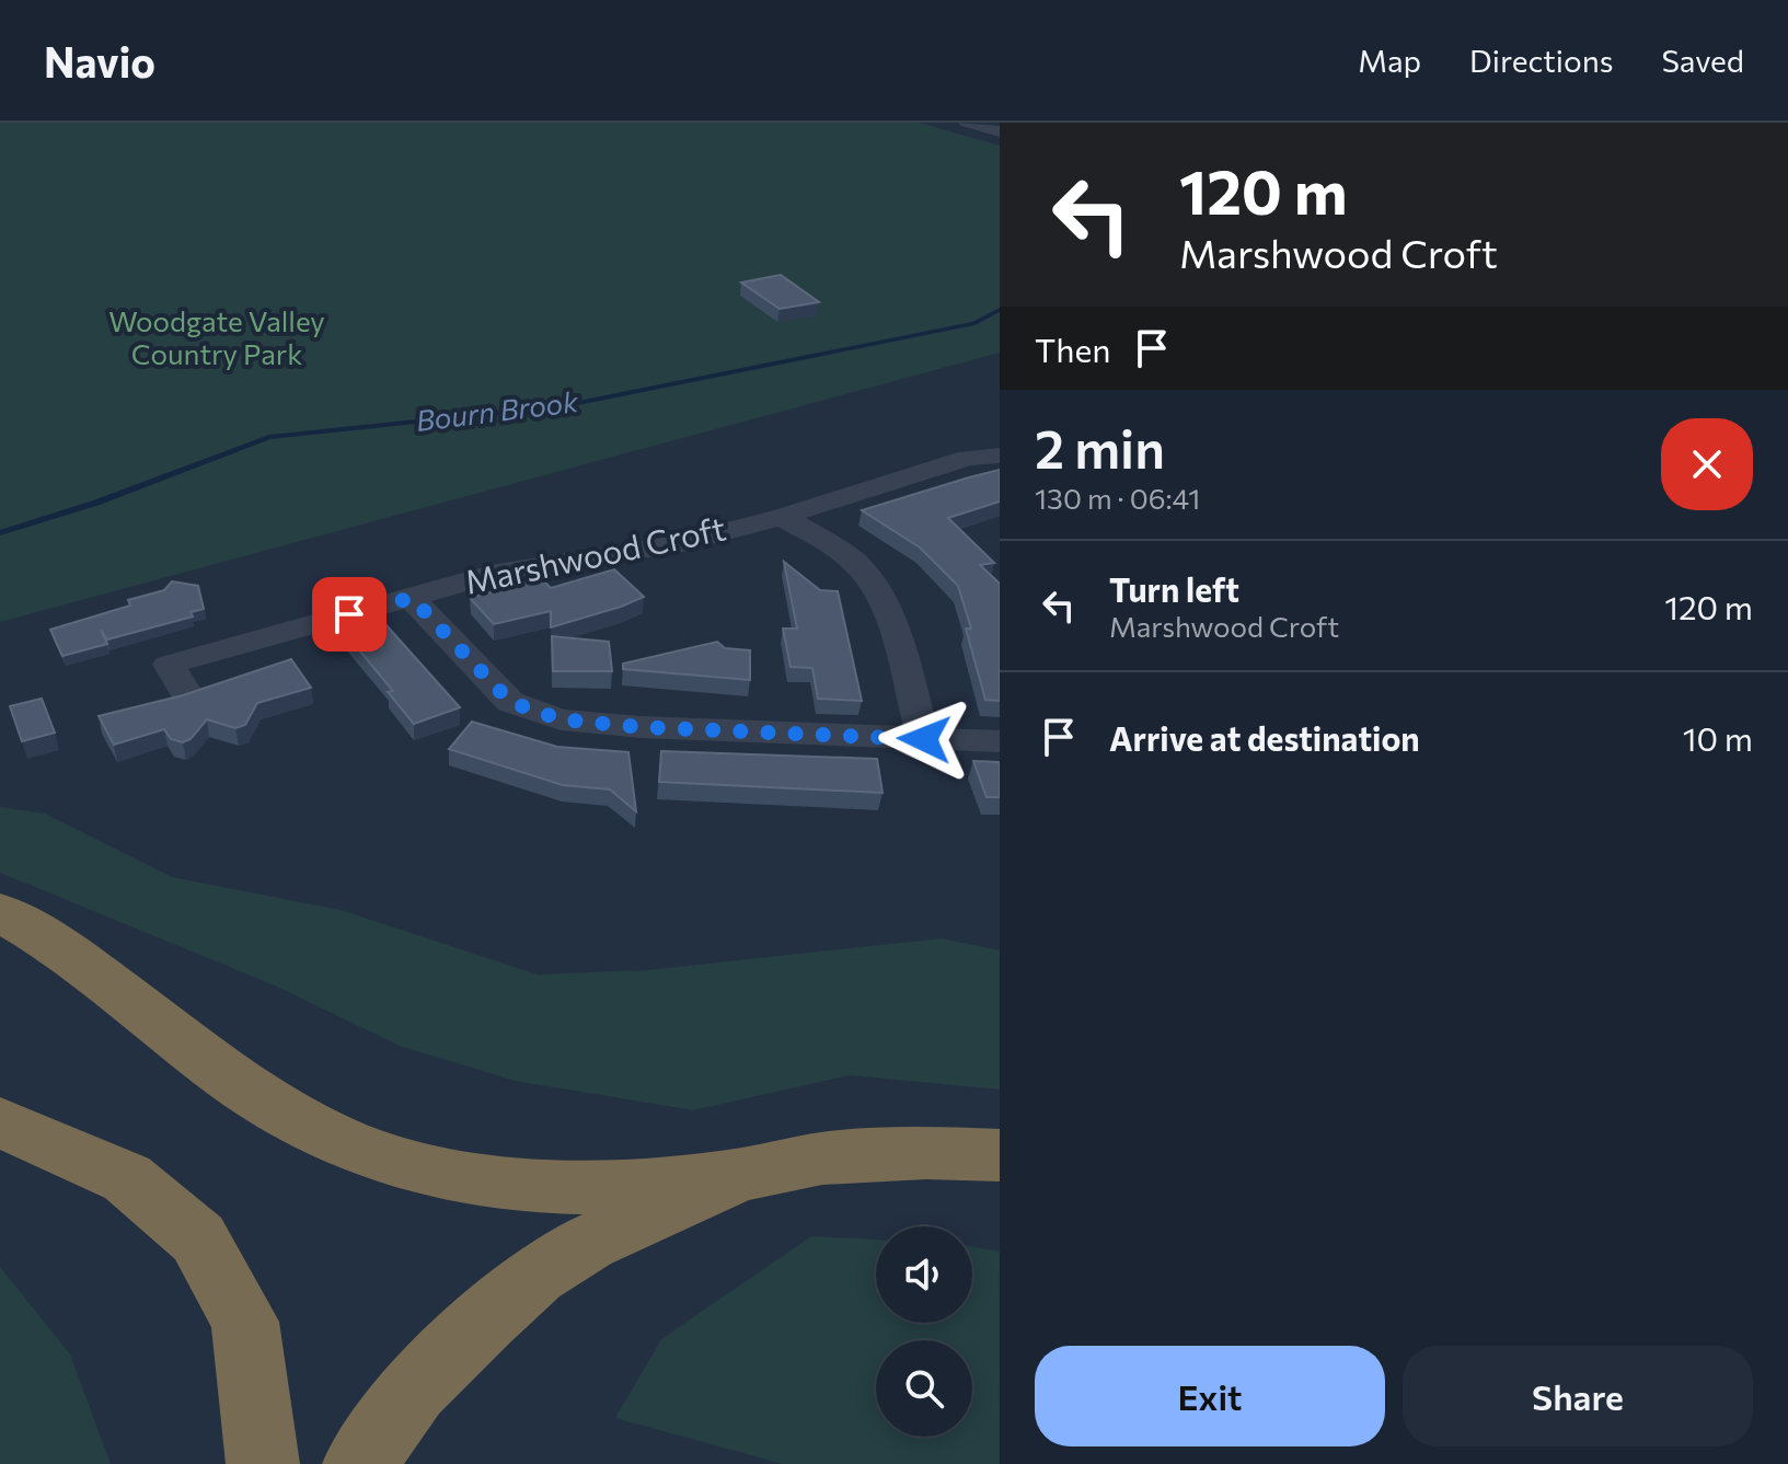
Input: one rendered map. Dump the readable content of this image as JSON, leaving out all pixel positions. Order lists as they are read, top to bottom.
{
  "streets": {
    "street": ["Marshwood Croft"]
  },
  "water": ["Bourn Brook"],
  "parks": ["Woodgate Valley Country Park"],
  "page": {
    "header": "Navio",
    "nav": ["Map", "Directions", "Saved"],
    "turn": ["120 m", "Marshwood Croft"],
    "then": "Then",
    "heading": ["2 min", "130 m · 06:41"],
    "list": [
      {
        "name": "Turn left",
        "note": "Marshwood Croft",
        "value": "120 m"
      },
      {
        "name": "Arrive at destination",
        "value": "10 m"
      }
    ],
    "buttons": ["Exit", "Share"]
  }
}
